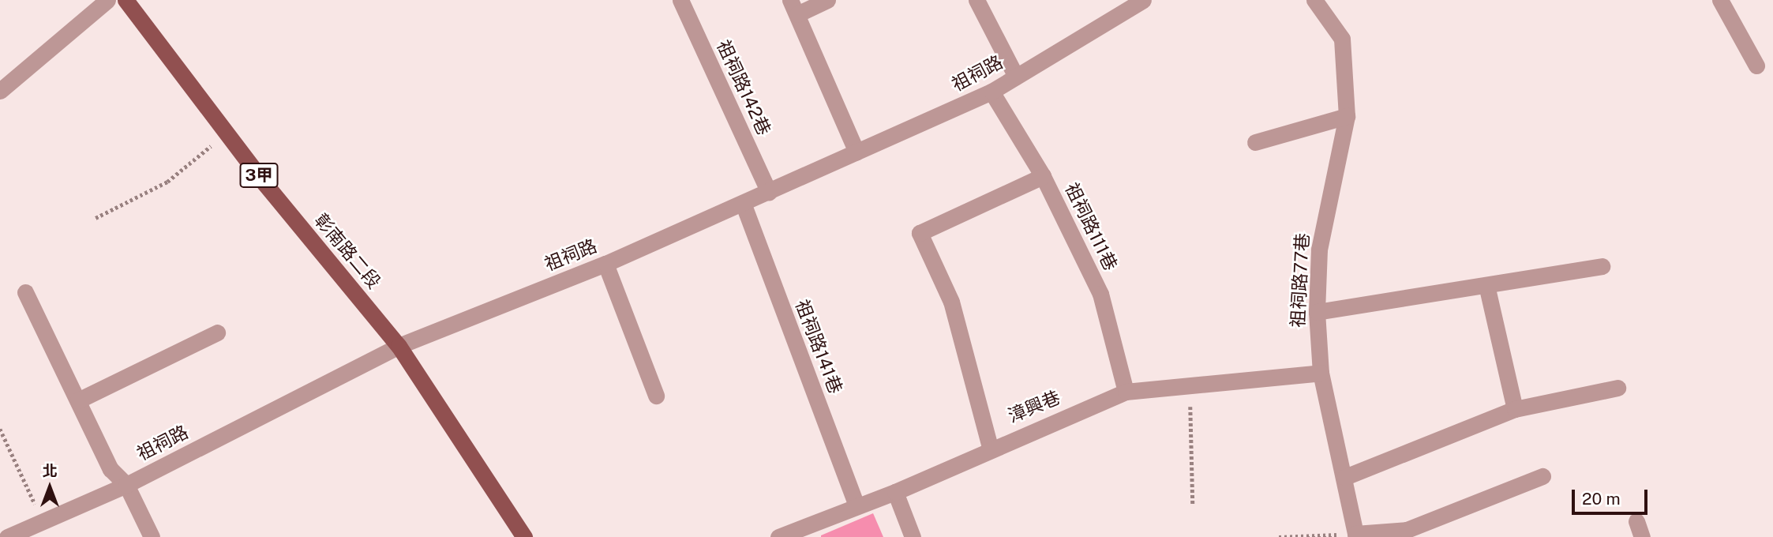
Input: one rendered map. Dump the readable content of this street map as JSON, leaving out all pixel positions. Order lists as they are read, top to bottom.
{
  "streets": {
    "main road": ["3甲", "彰南路二段"],
    "street": [
      "祖祠路",
      "祖祠路142巷",
      "祖祠路111巷",
      "祖祠路77巷",
      "祖祠路141巷",
      "漳興巷"
    ]
  },
  "crossings": [
    ["祖祠路", "祖祠路142巷"],
    ["祖祠路", "祖祠路111巷"],
    ["祖祠路", "彰南路二段"],
    ["祖祠路", "祖祠路141巷"],
    ["祖祠路111巷", "漳興巷"],
    ["祖祠路77巷", "漳興巷"],
    ["祖祠路141巷", "漳興巷"]
  ],
  "scale_bar": "20 m",
  "north": "top"
}
